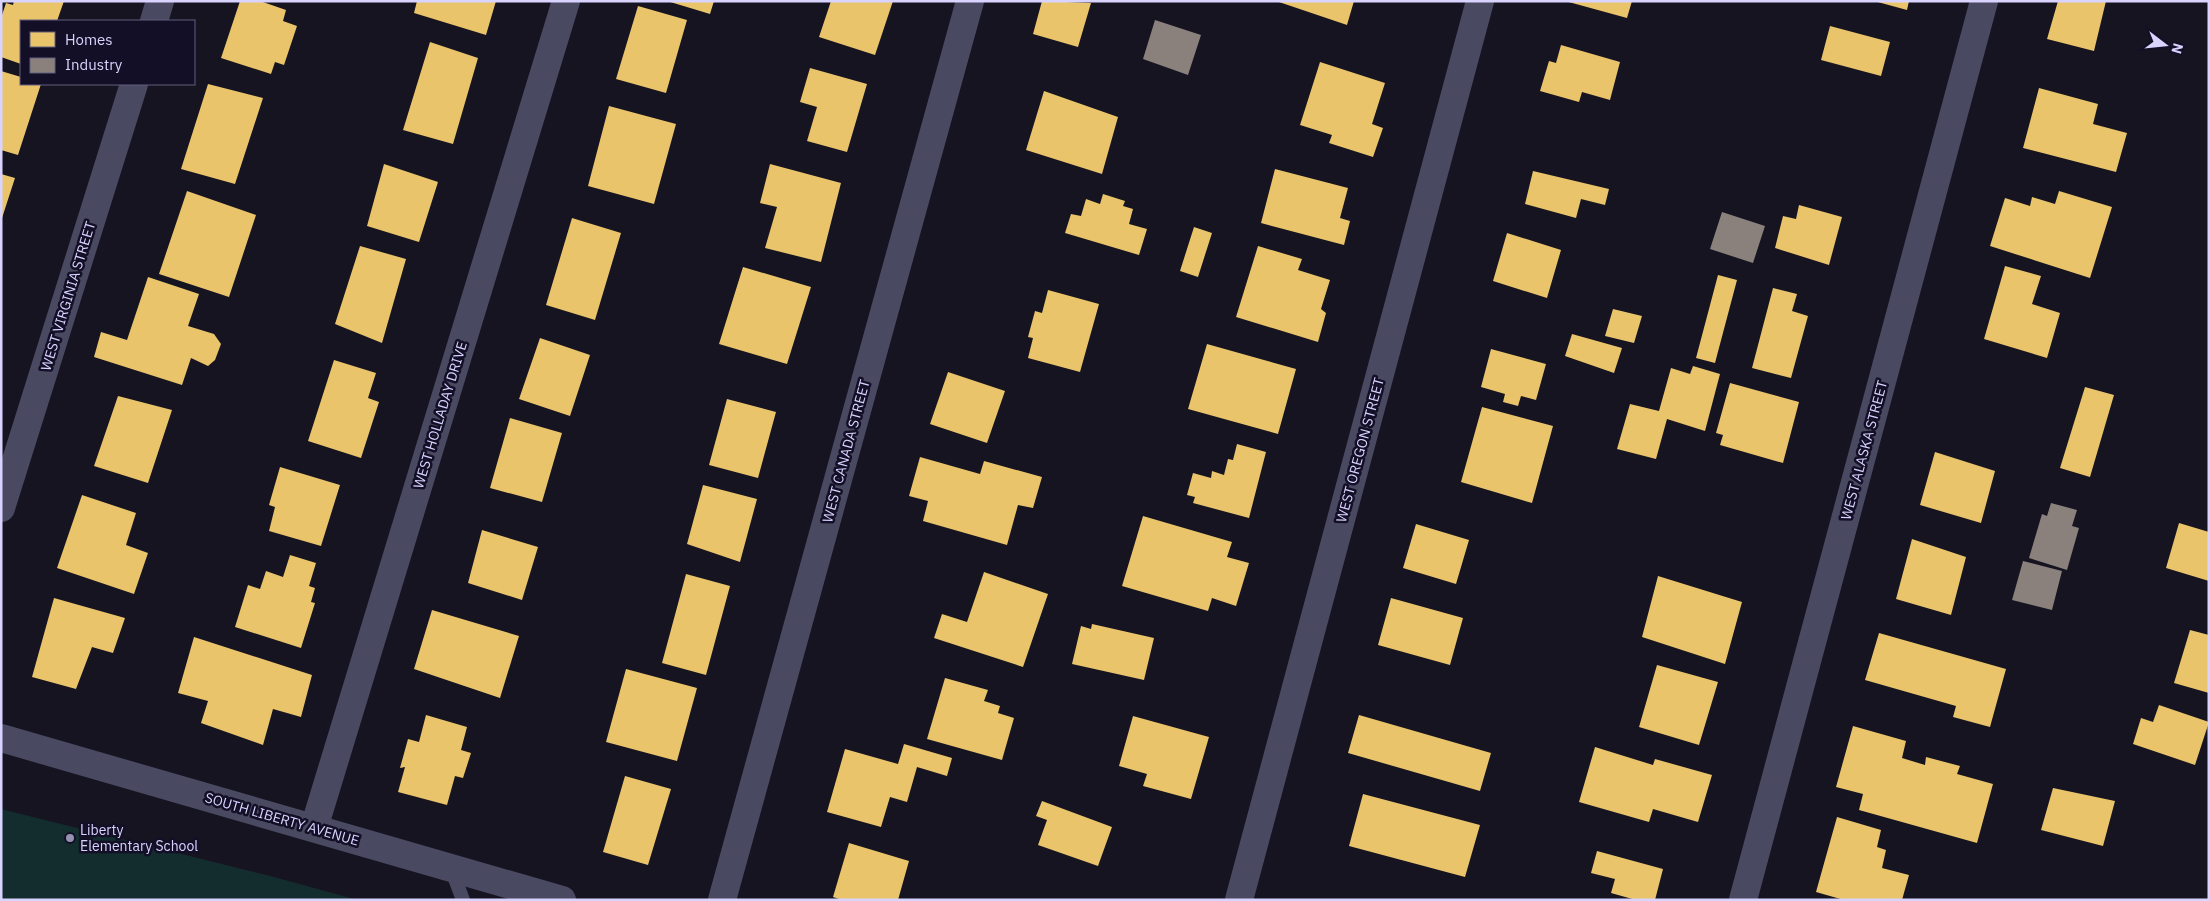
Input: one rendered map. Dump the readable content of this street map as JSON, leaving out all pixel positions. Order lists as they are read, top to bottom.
{
  "streets": {
    "street": [
      "WEST VIRGINIA STREET",
      "WEST HOLLADAY DRIVE",
      "WEST OREGON STREET",
      "WEST ALASKA STREET",
      "WEST CANADA STREET",
      "SOUTH LIBERTY AVENUE"
    ]
  },
  "crossings": [
    ["WEST HOLLADAY DRIVE", "SOUTH LIBERTY AVENUE"]
  ],
  "places": ["Liberty Elementary School"],
  "legend": ["Homes", "Industry"],
  "north": "right"
}
